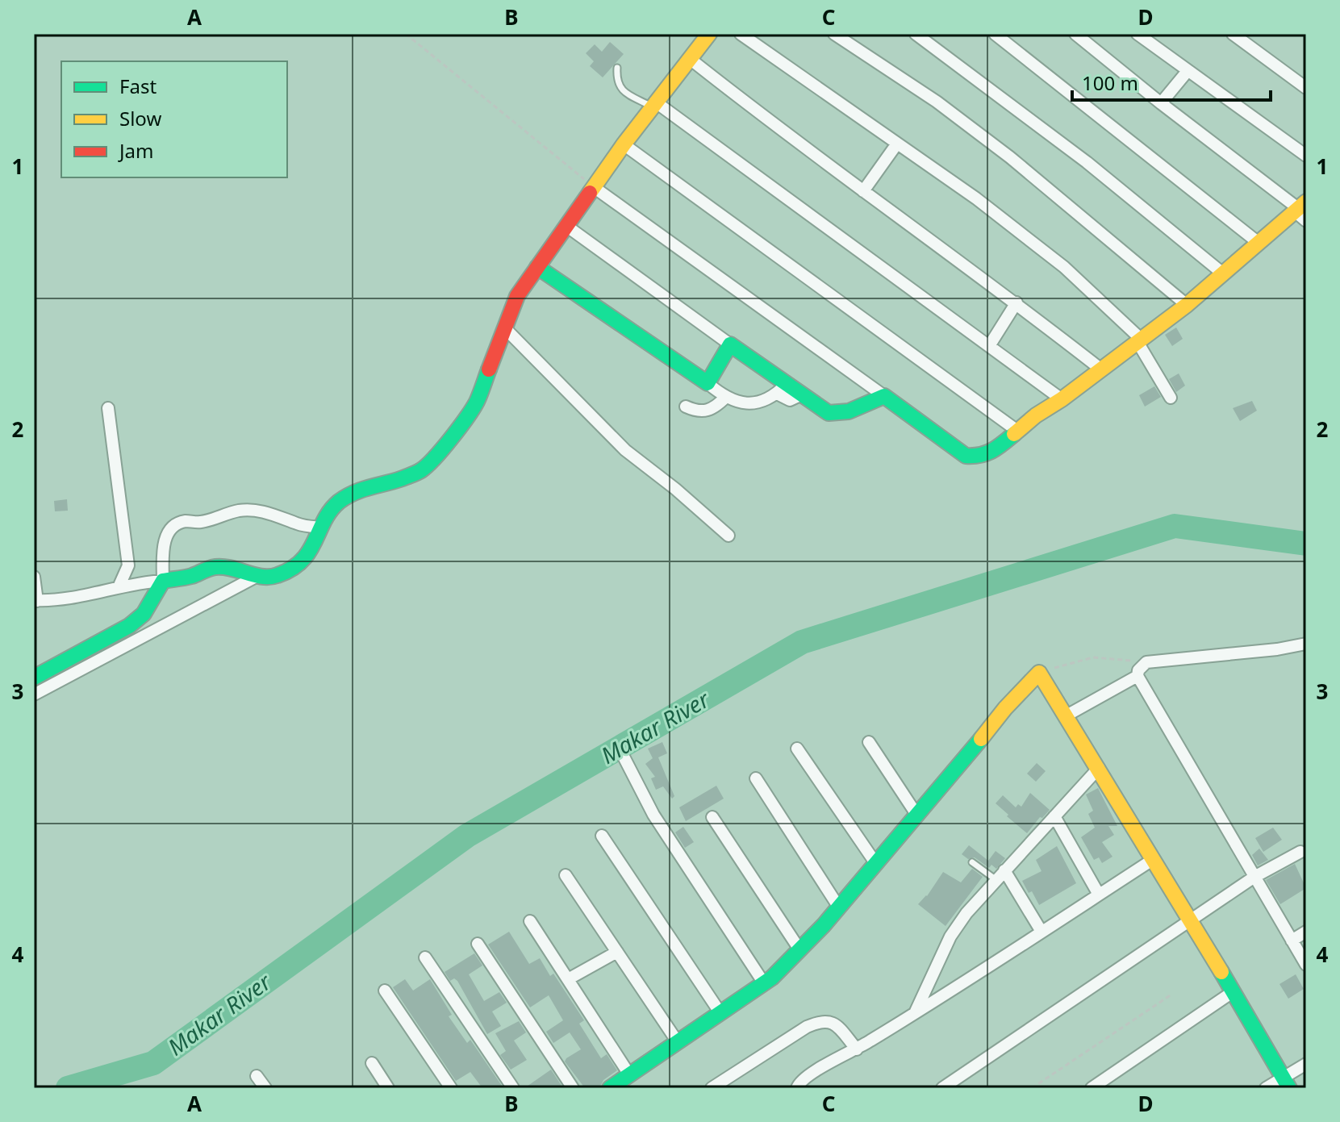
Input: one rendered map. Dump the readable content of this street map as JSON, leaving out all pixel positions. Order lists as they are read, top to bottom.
{
  "water": ["Makar River"],
  "legend": ["Fast", "Slow", "Jam"],
  "scale_bar": "100 m",
  "grid": {
    "columns": [
      "A",
      "B",
      "C",
      "D"
    ],
    "rows": [
      "1",
      "2",
      "3",
      "4"
    ]
  }
}
